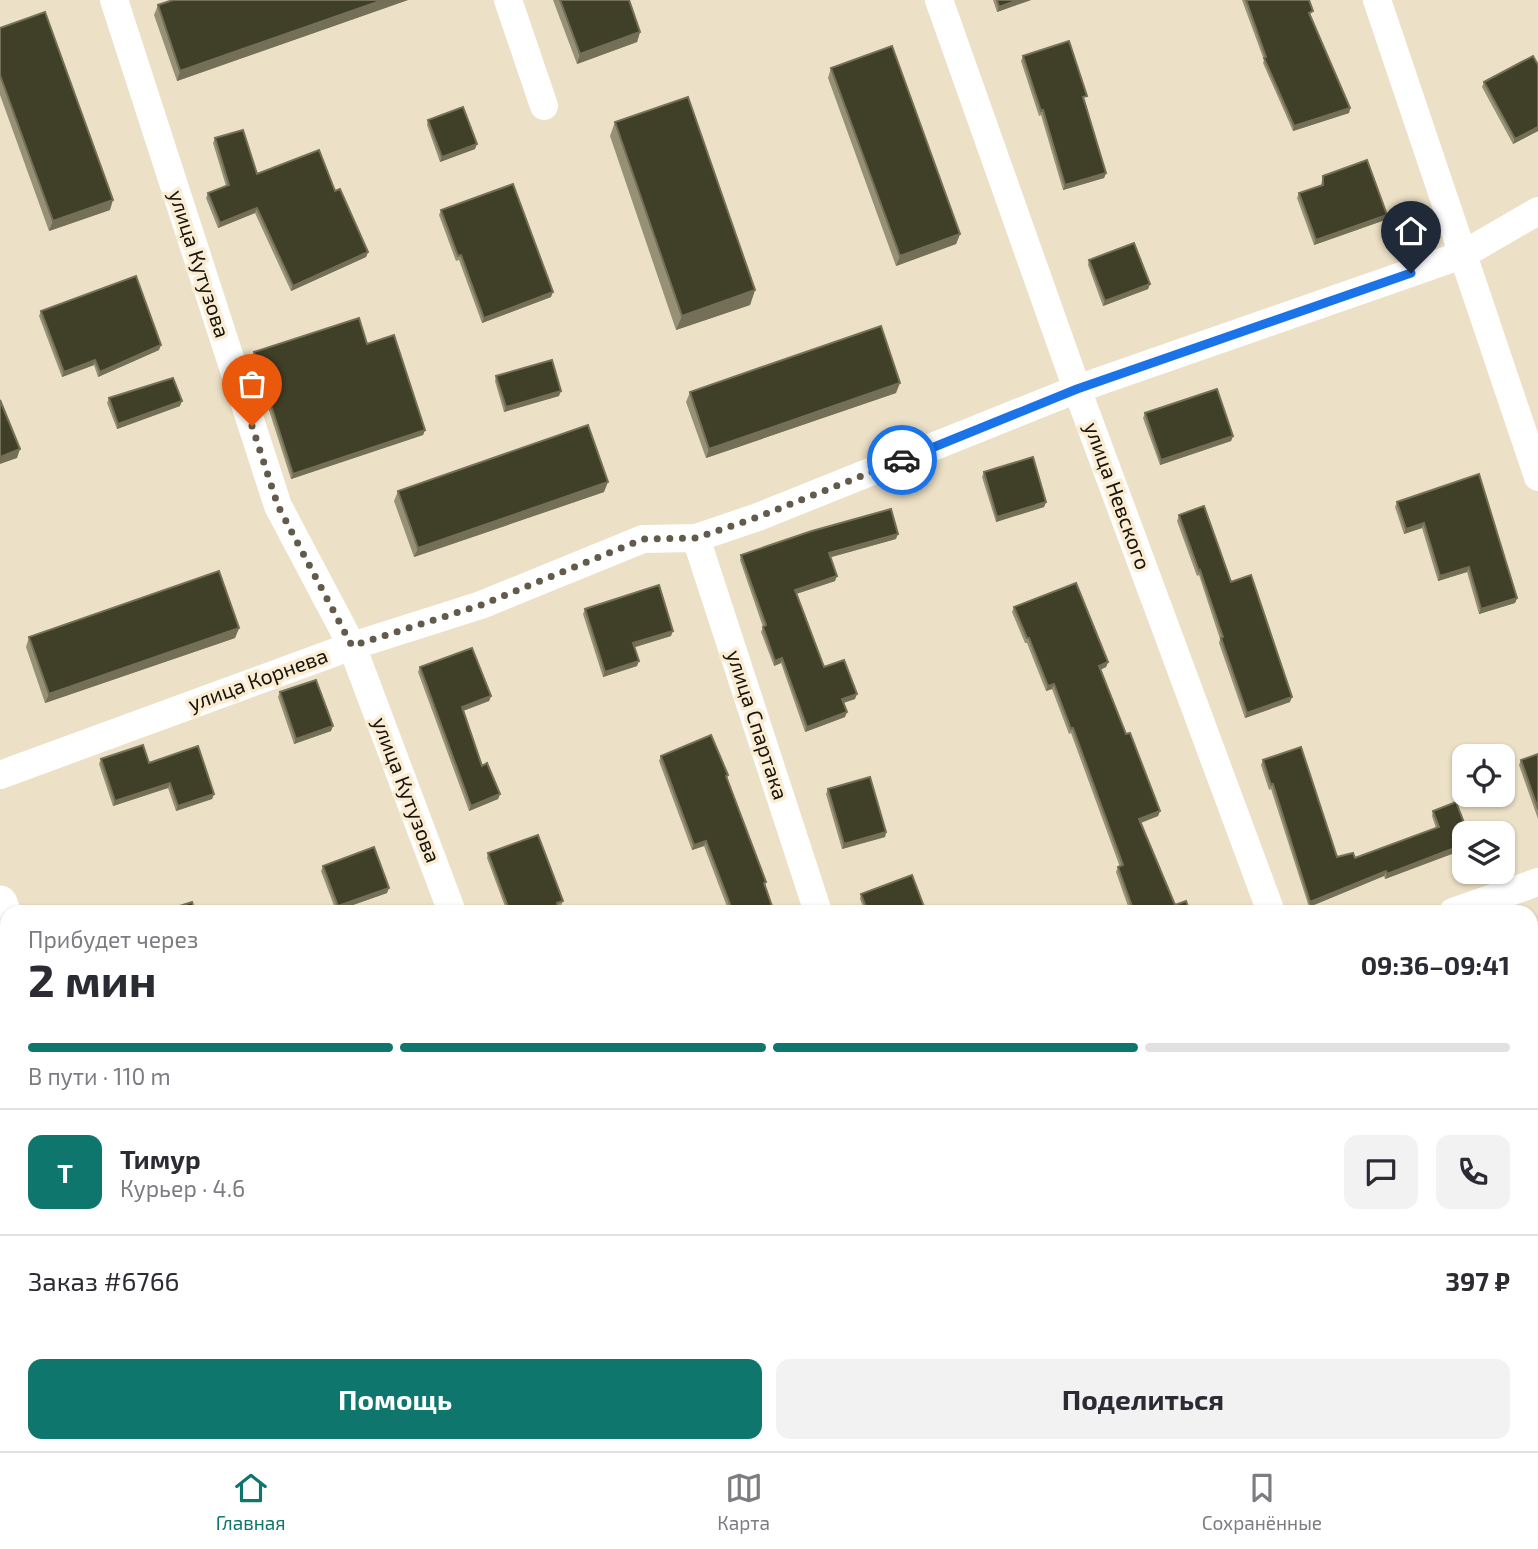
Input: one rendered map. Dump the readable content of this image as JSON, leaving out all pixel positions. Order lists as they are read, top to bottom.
{
  "streets": {
    "street": [
      "улица Кутузова",
      "улица Невского",
      "улица Корнева",
      "улица Спартака"
    ]
  },
  "crossings": [
    ["улица Кутузова", "улица Корнева"],
    ["улица Невского", "улица Корнева"],
    ["улица Корнева", "улица Спартака"]
  ],
  "page": {
    "heading": ["2 мин", "Прибудет через", "09:36–09:41"],
    "panel": [
      "Тимур",
      "Курьер · 4.6",
      "Заказ #6766",
      "397 ₽"
    ],
    "bar": "В пути · 110 m",
    "round": "Т",
    "buttons": ["Помощь", "Поделиться"],
    "tabs": ["Главная", "Карта", "Сохранённые"]
  }
}
